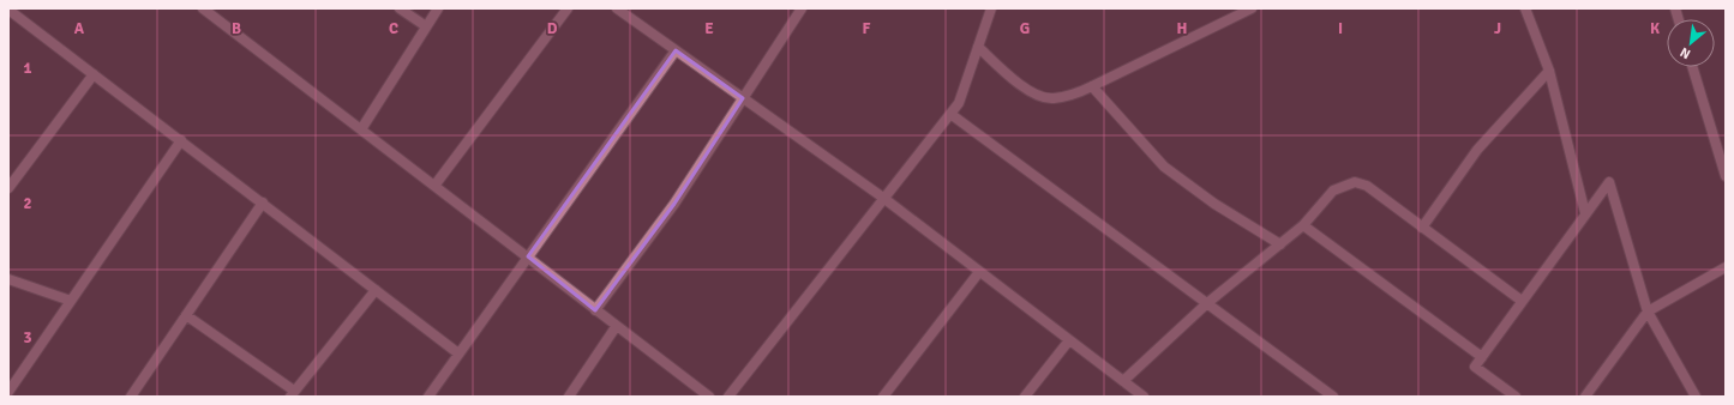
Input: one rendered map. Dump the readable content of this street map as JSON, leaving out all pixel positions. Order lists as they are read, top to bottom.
{
  "north": "bottom left",
  "grid": {
    "columns": [
      "A",
      "B",
      "C",
      "D",
      "E",
      "F",
      "G",
      "H",
      "I",
      "J",
      "K"
    ],
    "rows": ["1", "2", "3"]
  }
}
